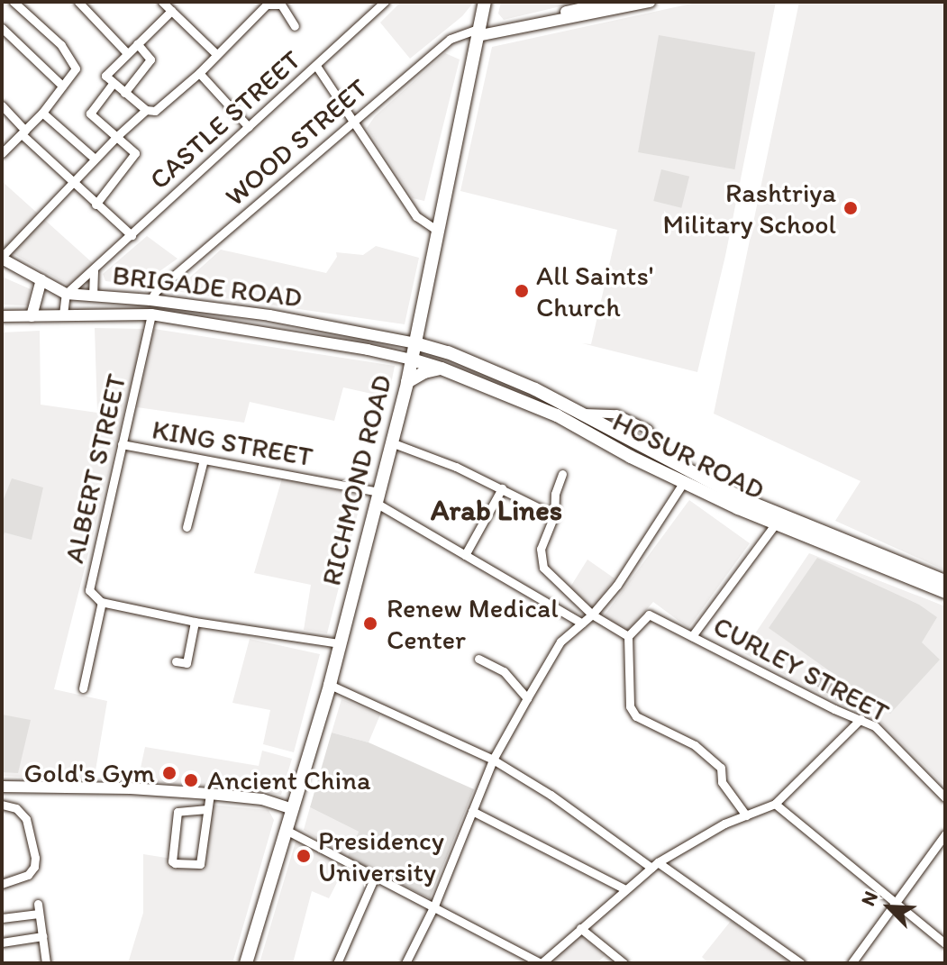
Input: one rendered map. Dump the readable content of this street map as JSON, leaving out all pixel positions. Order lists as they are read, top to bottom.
{
  "streets": {
    "main road": ["BRIGADE ROAD", "HOSUR ROAD", "RICHMOND ROAD"],
    "street": [
      "CASTLE STREET",
      "WOOD STREET",
      "KING STREET",
      "ALBERT STREET",
      "CURLEY STREET"
    ]
  },
  "crossings": [
    ["CASTLE STREET", "BRIGADE ROAD"],
    ["WOOD STREET", "BRIGADE ROAD"],
    ["WOOD STREET", "RICHMOND ROAD"],
    ["BRIGADE ROAD", "HOSUR ROAD"],
    ["BRIGADE ROAD", "ALBERT STREET"],
    ["BRIGADE ROAD", "RICHMOND ROAD"],
    ["KING STREET", "ALBERT STREET"],
    ["KING STREET", "RICHMOND ROAD"],
    ["HOSUR ROAD", "RICHMOND ROAD"],
    ["ALBERT STREET", "RICHMOND ROAD"]
  ],
  "districts": ["Arab Lines"],
  "places": [
    "Rashtriya Military School",
    "All Saints' Church",
    "Renew Medical Center",
    "Gold's Gym",
    "Ancient China",
    "Presidency University"
  ],
  "north": "top left"
}
